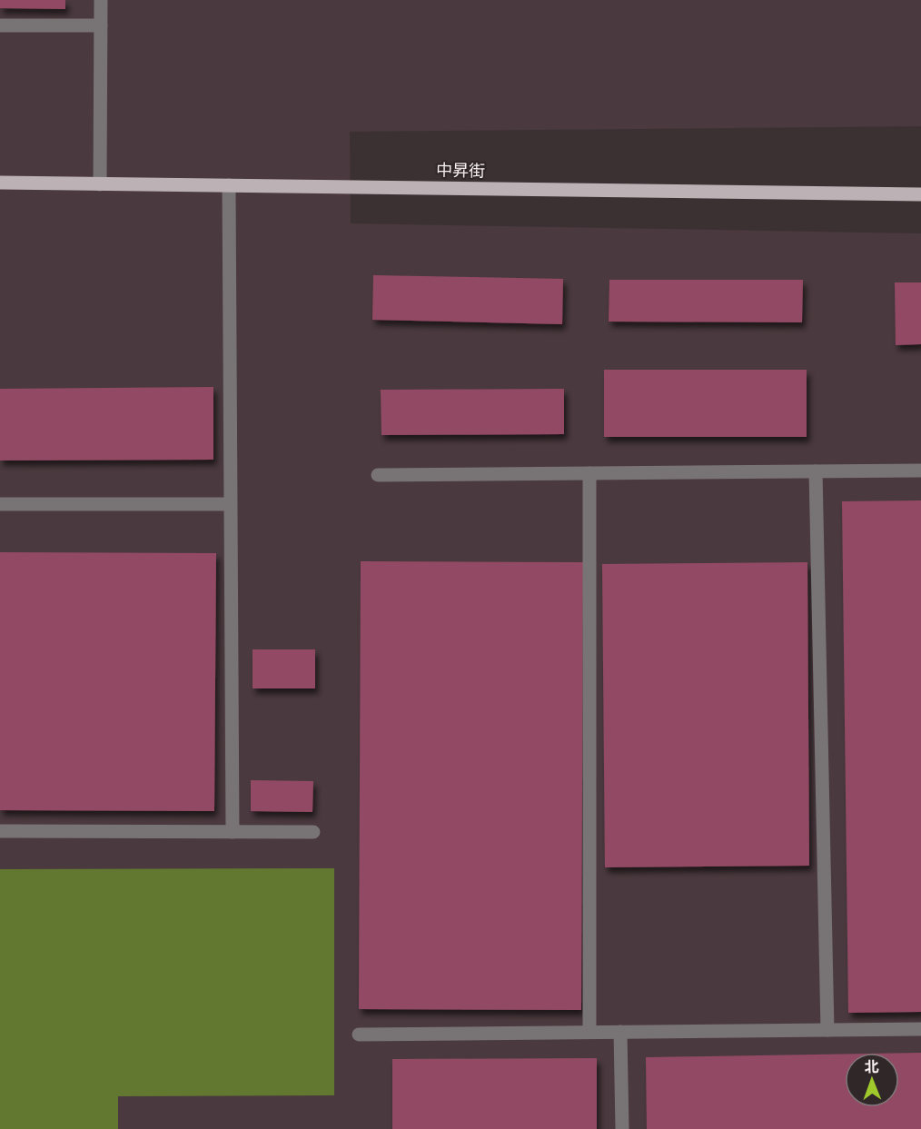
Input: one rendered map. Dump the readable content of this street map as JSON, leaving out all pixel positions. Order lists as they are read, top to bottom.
{
  "streets": {
    "main road": ["中昇街"]
  },
  "north": "top"
}
